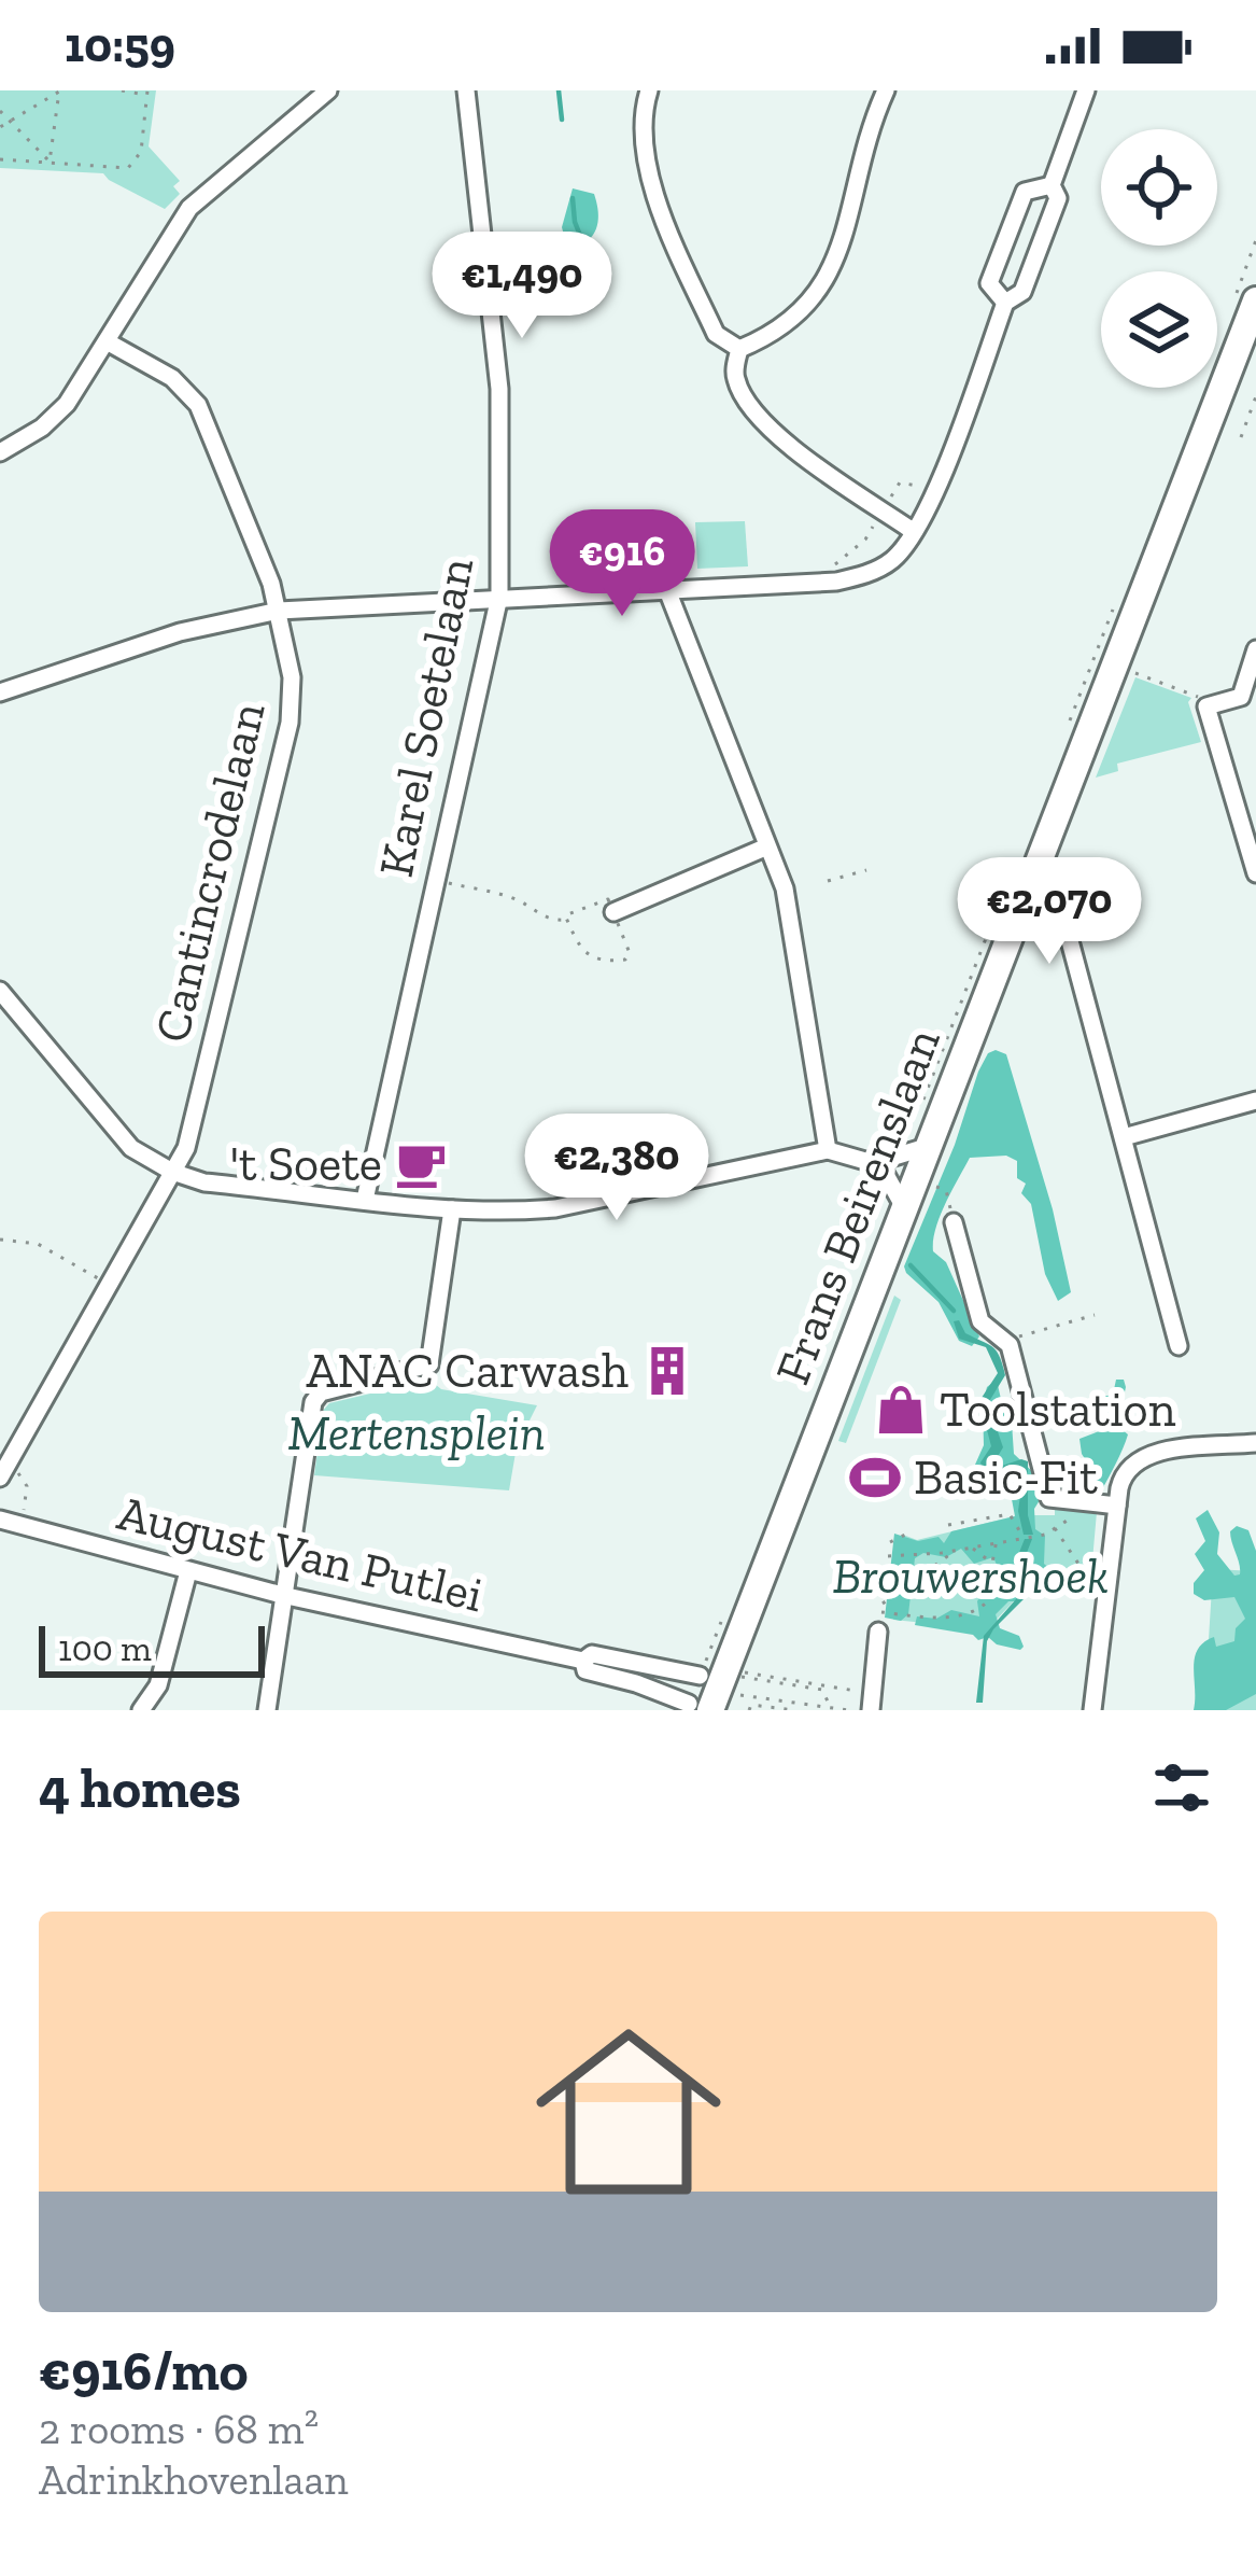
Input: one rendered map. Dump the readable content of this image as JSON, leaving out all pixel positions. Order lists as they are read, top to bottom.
{
  "streets": {
    "main road": ["Frans Beirenslaan"],
    "street": ["Karel Soetelaan", "Cantincrodelaan", "August Van Putlei"]
  },
  "crossings": [
    ["Frans Beirenslaan", "August Van Putlei"]
  ],
  "parks": ["Mertensplein", "Brouwershoek"],
  "places": {
    "cafe": ["'t Soete"],
    "building": ["ANAC Carwash"],
    "shop": ["Toolstation"],
    "sports": ["Basic-Fit"]
  },
  "scale_bar": "100 m",
  "page": {
    "status": "10:59",
    "price": [
      "€1,490",
      "€916",
      "€2,070",
      "€2,380"
    ],
    "scale": "100 m",
    "heading": "4 homes",
    "list": [
      {
        "name": "€916/mo",
        "note": "2 rooms · 68 m² · Adrinkhovenlaan"
      }
    ]
  }
}
